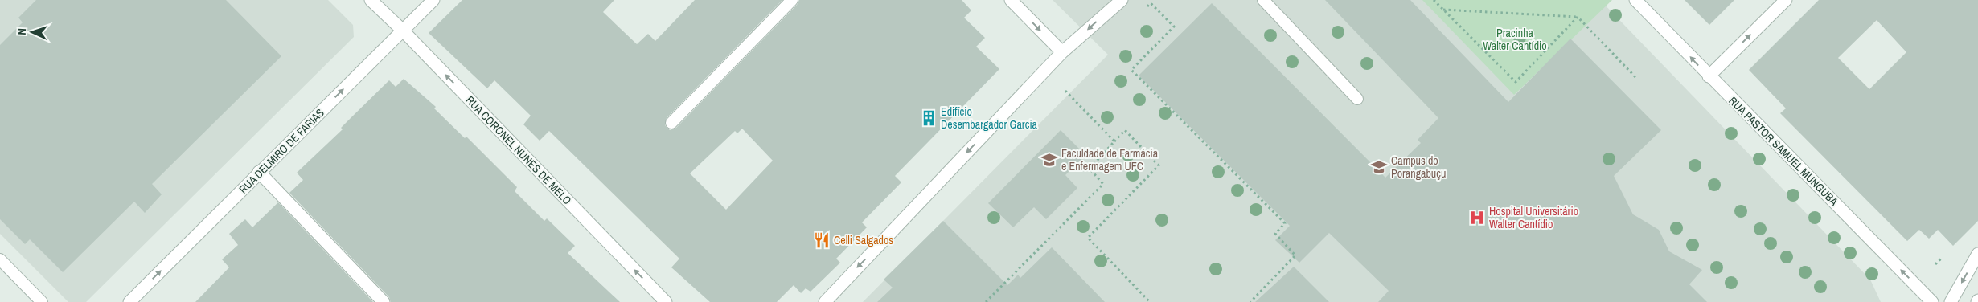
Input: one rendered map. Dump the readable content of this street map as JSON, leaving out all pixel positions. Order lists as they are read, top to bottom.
{
  "streets": {
    "street": ["RUA CORONEL NUNES DE MELO", "RUA DELMIRO DE FARIAS", "RUA PASTOR SAMUEL MUNGUBA"]
  },
  "crossings": [
    ["RUA CORONEL NUNES DE MELO", "RUA DELMIRO DE FARIAS"]
  ],
  "one_way": ["RUA CORONEL NUNES DE MELO", "RUA DELMIRO DE FARIAS", "RUA PASTOR SAMUEL MUNGUBA"],
  "parks": ["Pracinha Walter Cantídio"],
  "places": {
    "building": ["Edifício Desembargador Garcia"],
    "school or university": ["Faculdade de Farmácia e Enfermagem UFC", "Campus do Porangabuçu"],
    "hospital": ["Hospital Universitário Walter Cantídio"],
    "restaurant": ["Celli Salgados"]
  },
  "north": "left"
}
